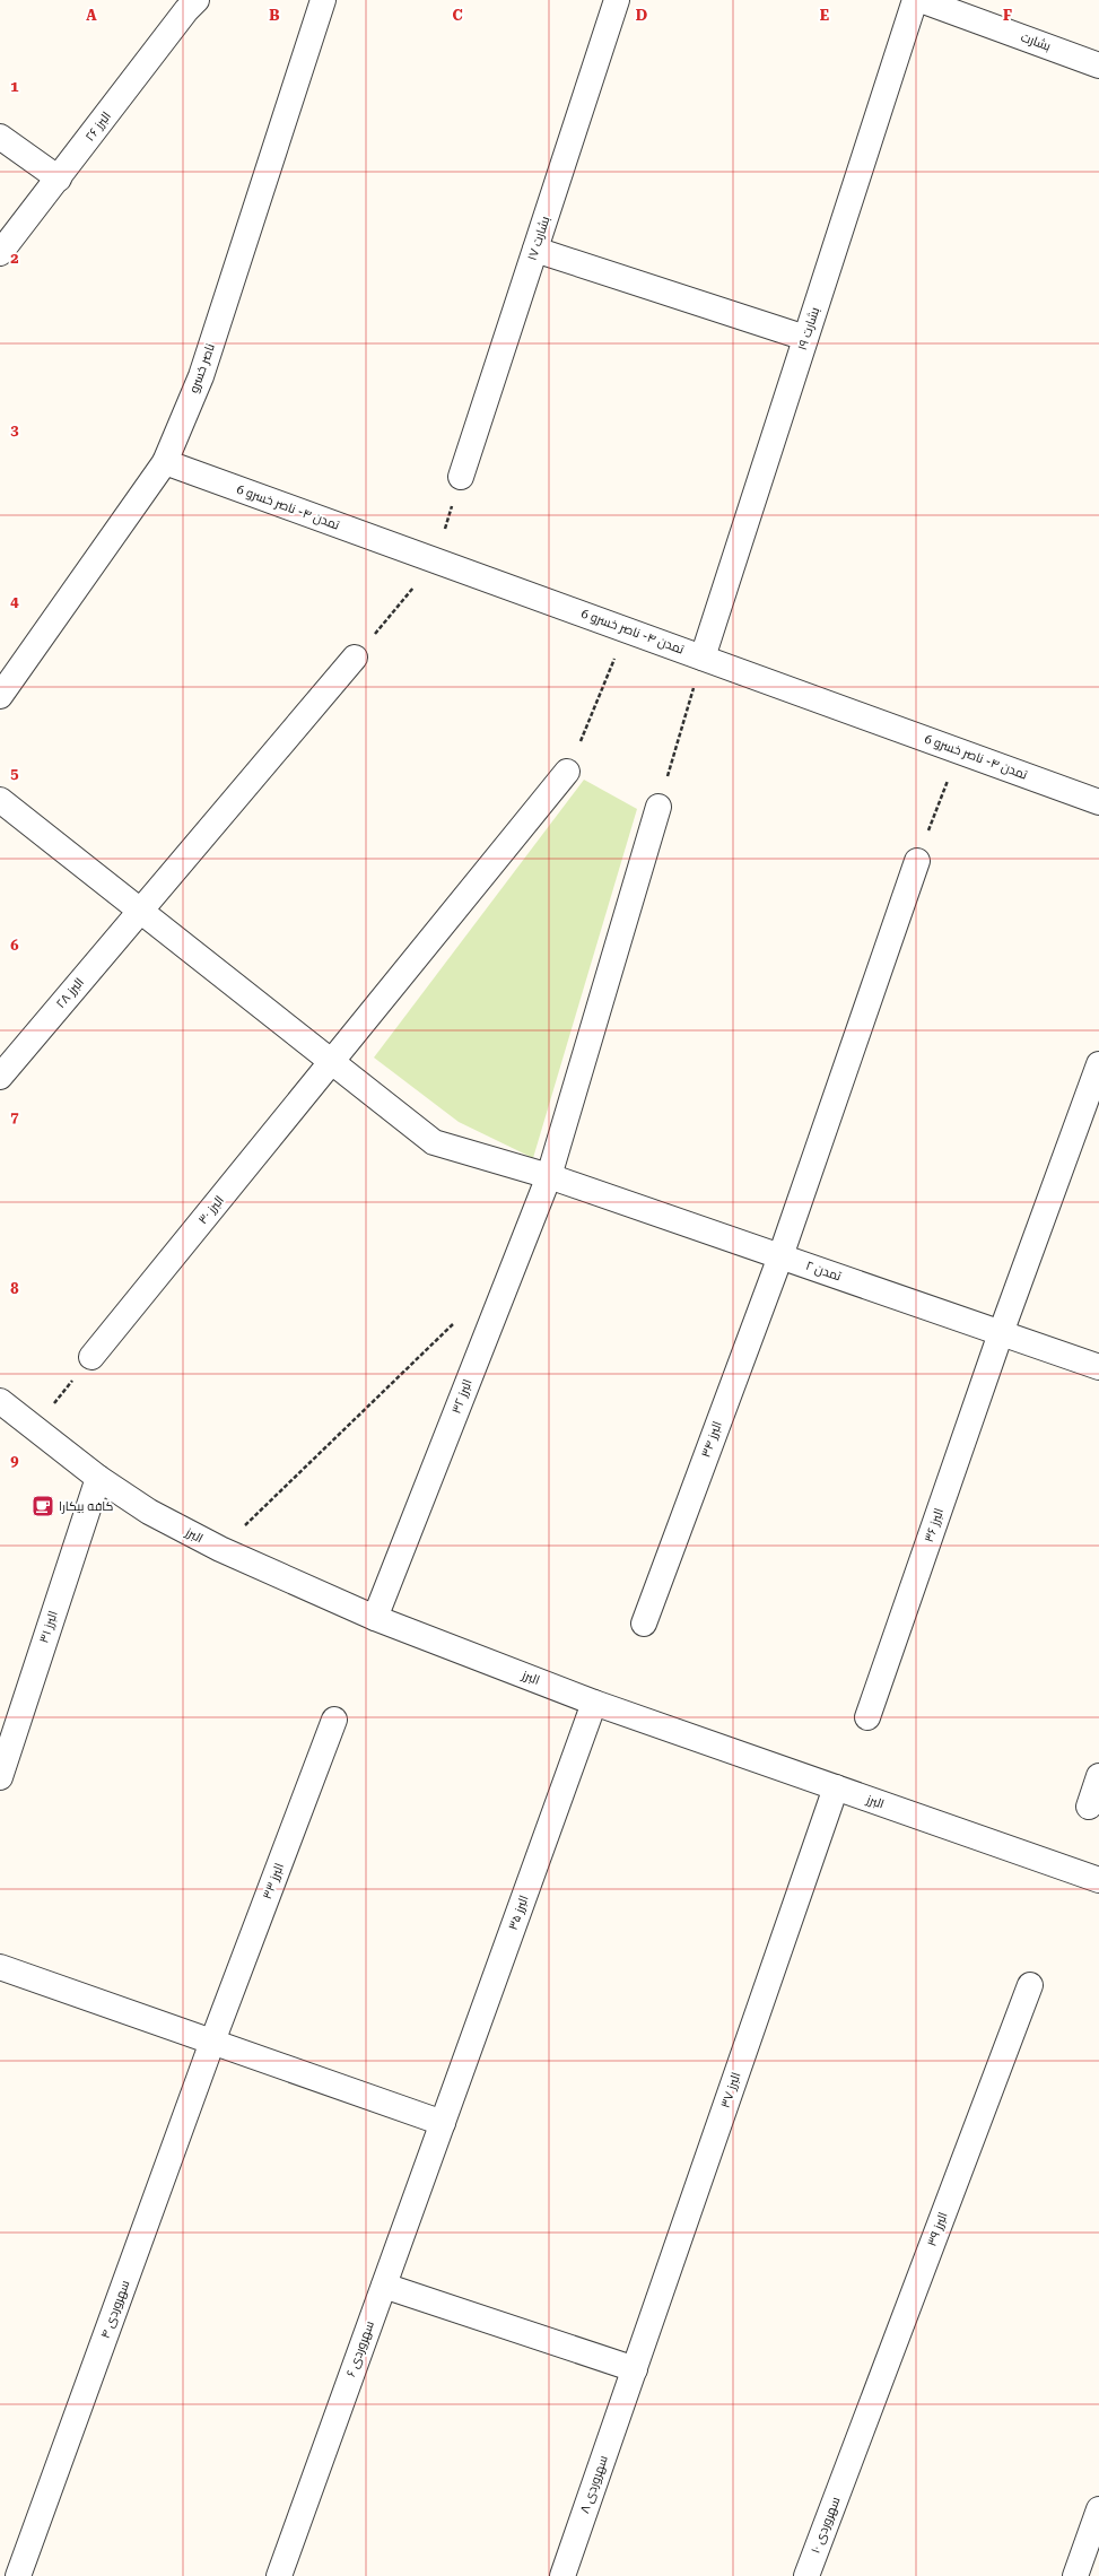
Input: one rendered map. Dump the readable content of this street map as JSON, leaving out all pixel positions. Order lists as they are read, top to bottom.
{
  "streets": {
    "street": [
      "بشارت",
      "البرز ۲۶",
      "بشارت ۱۷",
      "بشارت ۱۹",
      "ناصر خسرو",
      "تمدن ۴- ناصر خسرو 6",
      "البرز ۲۸",
      "البرز ۳۰",
      "تمدن ۲",
      "البرز ۳۲",
      "البرز ۳۴",
      "البرز ۳۶",
      "البرز",
      "البرز ۳۱",
      "البرز ۳۳",
      "البرز ۳۵",
      "البرز ۳۷",
      "البرز ۳۹",
      "سهروردی ۴",
      "سهروردی ۶",
      "سهروردی ۸",
      "سهروردی ۱۰"
    ]
  },
  "crossings": [
    ["بشارت ۱۹", "تمدن ۴- ناصر خسرو 6"],
    ["ناصر خسرو", "تمدن ۴- ناصر خسرو 6"],
    ["البرز ۲۸", "تمدن ۲"],
    ["البرز ۳۰", "تمدن ۲"],
    ["تمدن ۲", "البرز ۳۲"],
    ["تمدن ۲", "البرز ۳۴"],
    ["تمدن ۲", "البرز ۳۶"],
    ["البرز ۳۲", "البرز"],
    ["البرز", "البرز ۳۱"],
    ["البرز", "البرز ۳۵"],
    ["البرز", "البرز ۳۷"],
    ["البرز ۳۳", "سهروردی ۴"],
    ["البرز ۳۵", "سهروردی ۶"],
    ["البرز ۳۷", "سهروردی ۸"],
    ["البرز ۳۹", "سهروردی ۱۰"]
  ],
  "places": {
    "cafe": ["کافه بیکارا"]
  },
  "grid": {
    "columns": [
      "A",
      "B",
      "C",
      "D",
      "E",
      "F"
    ],
    "rows": [
      "1",
      "2",
      "3",
      "4",
      "5",
      "6",
      "7",
      "8",
      "9"
    ]
  }
}
